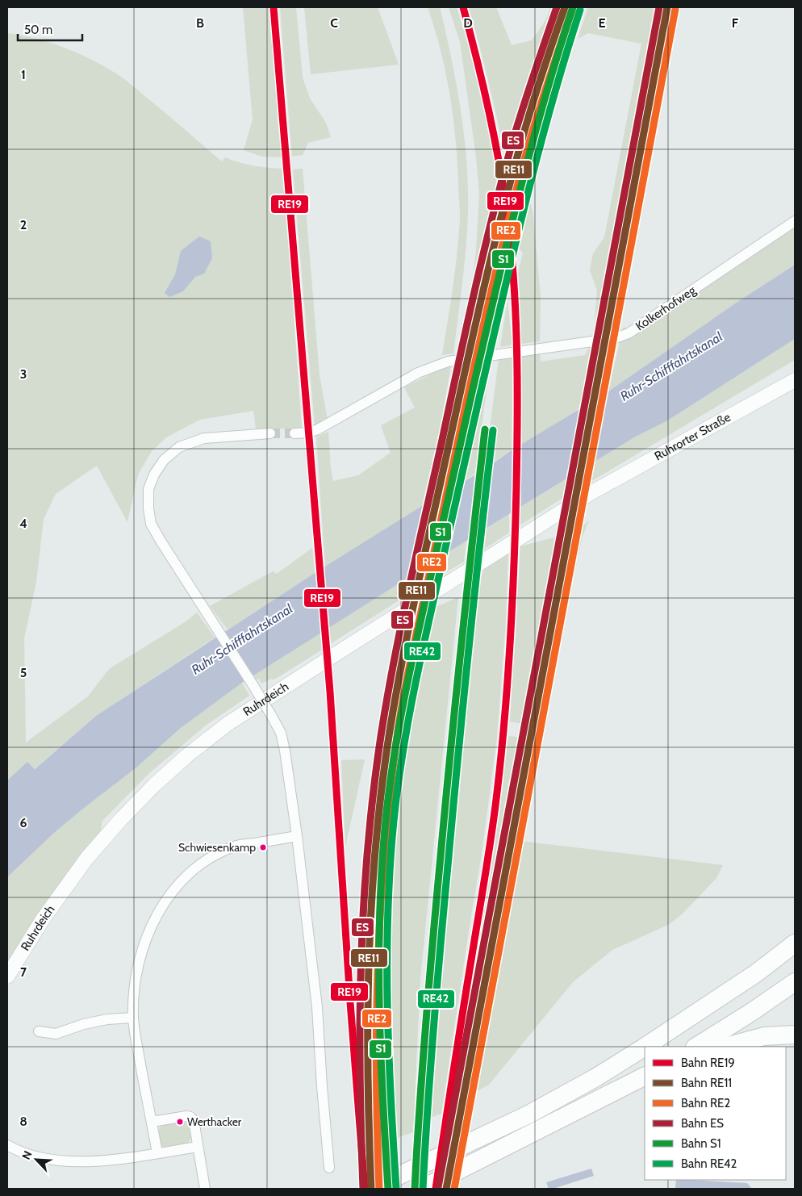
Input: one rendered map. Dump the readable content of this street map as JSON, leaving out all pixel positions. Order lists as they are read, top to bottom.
{
  "streets": {
    "main road": ["Ruhrorter Straße", "Ruhrdeich"],
    "street": ["Kolkerhofweg"]
  },
  "crossings": [
    ["Ruhrorter Straße", "Ruhrdeich"]
  ],
  "water": ["Ruhr-Schifffahrtskanal"],
  "places": ["Schwiesenkamp", "Werthacker"],
  "lines": [
    "rail line RE19",
    "rail line RE11",
    "rail line ES",
    "rail line S1",
    "rail line RE2",
    "rail line RE42"
  ],
  "legend": [
    "Bahn RE19",
    "Bahn RE11",
    "Bahn RE2",
    "Bahn ES",
    "Bahn S1",
    "Bahn RE42"
  ],
  "scale_bar": "50 m",
  "north": "top left",
  "grid": {
    "columns": [
      "B",
      "C",
      "D",
      "E",
      "F"
    ],
    "rows": [
      "1",
      "2",
      "3",
      "4",
      "5",
      "6",
      "7",
      "8"
    ]
  }
}
